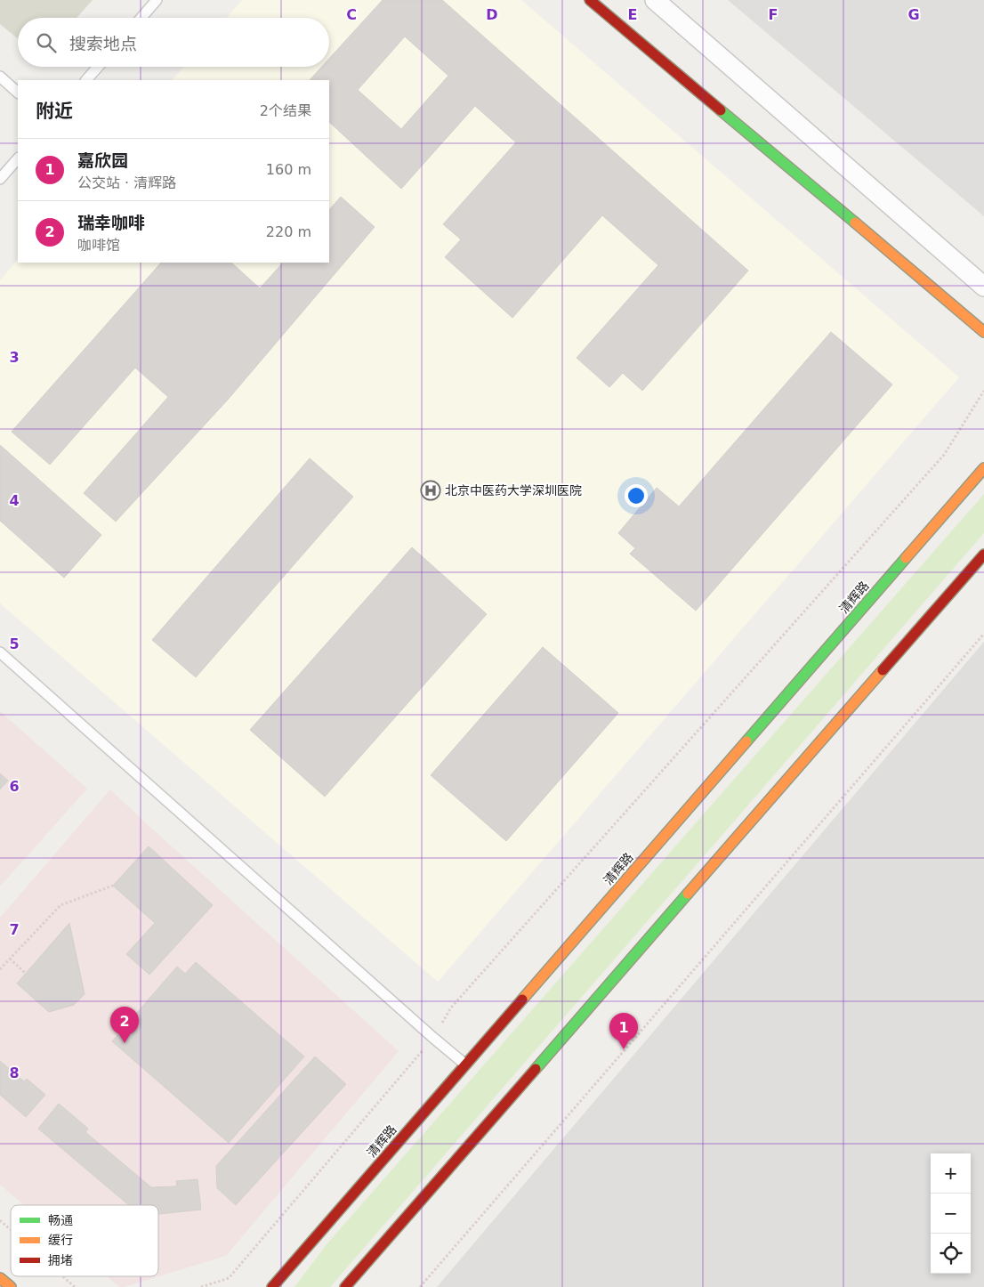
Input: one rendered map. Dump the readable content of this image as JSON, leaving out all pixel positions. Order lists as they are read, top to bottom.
{
  "streets": {
    "street": ["清辉路"]
  },
  "places": {
    "hospital": ["北京中医药大学深圳医院"]
  },
  "legend": ["畅通", "缓行", "拥堵"],
  "page": {
    "search": "搜索地点",
    "heading": ["附近", "2个结果"],
    "list": [
      {
        "mark": "1",
        "name": "嘉欣园",
        "note": "公交站 · 清辉路",
        "value": "160 m"
      },
      {
        "mark": "2",
        "name": "瑞幸咖啡",
        "note": "咖啡馆",
        "value": "220 m"
      }
    ],
    "pins": ["2", "1"],
    "map_buttons": ["+", "−"]
  },
  "grid": {
    "columns": [
      "C",
      "D",
      "E",
      "F",
      "G"
    ],
    "rows": [
      "3",
      "4",
      "5",
      "6",
      "7",
      "8"
    ]
  }
}
